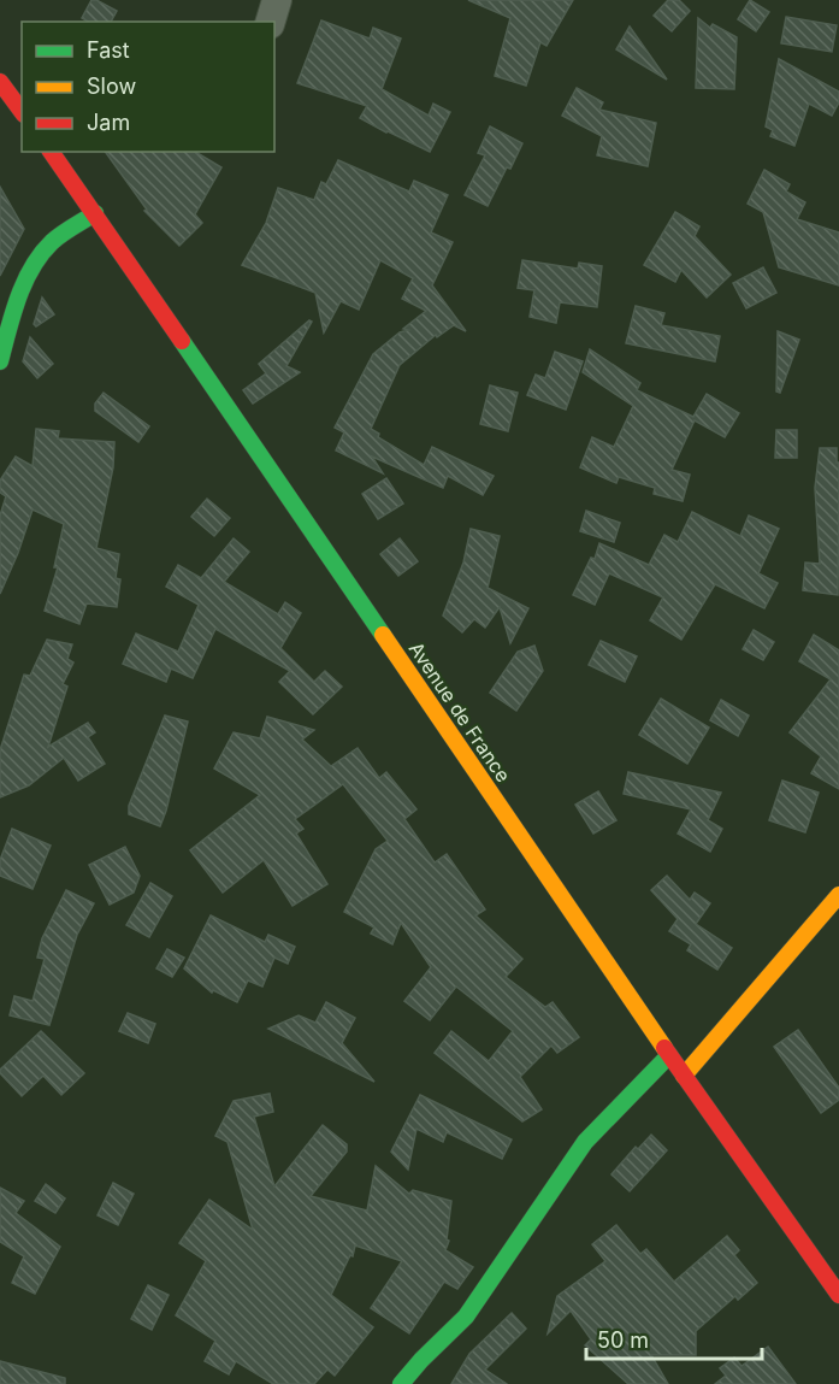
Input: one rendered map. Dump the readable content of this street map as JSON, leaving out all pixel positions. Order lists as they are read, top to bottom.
{
  "streets": {
    "main road": ["Avenue de France"]
  },
  "legend": ["Fast", "Slow", "Jam"],
  "scale_bar": "50 m"
}
